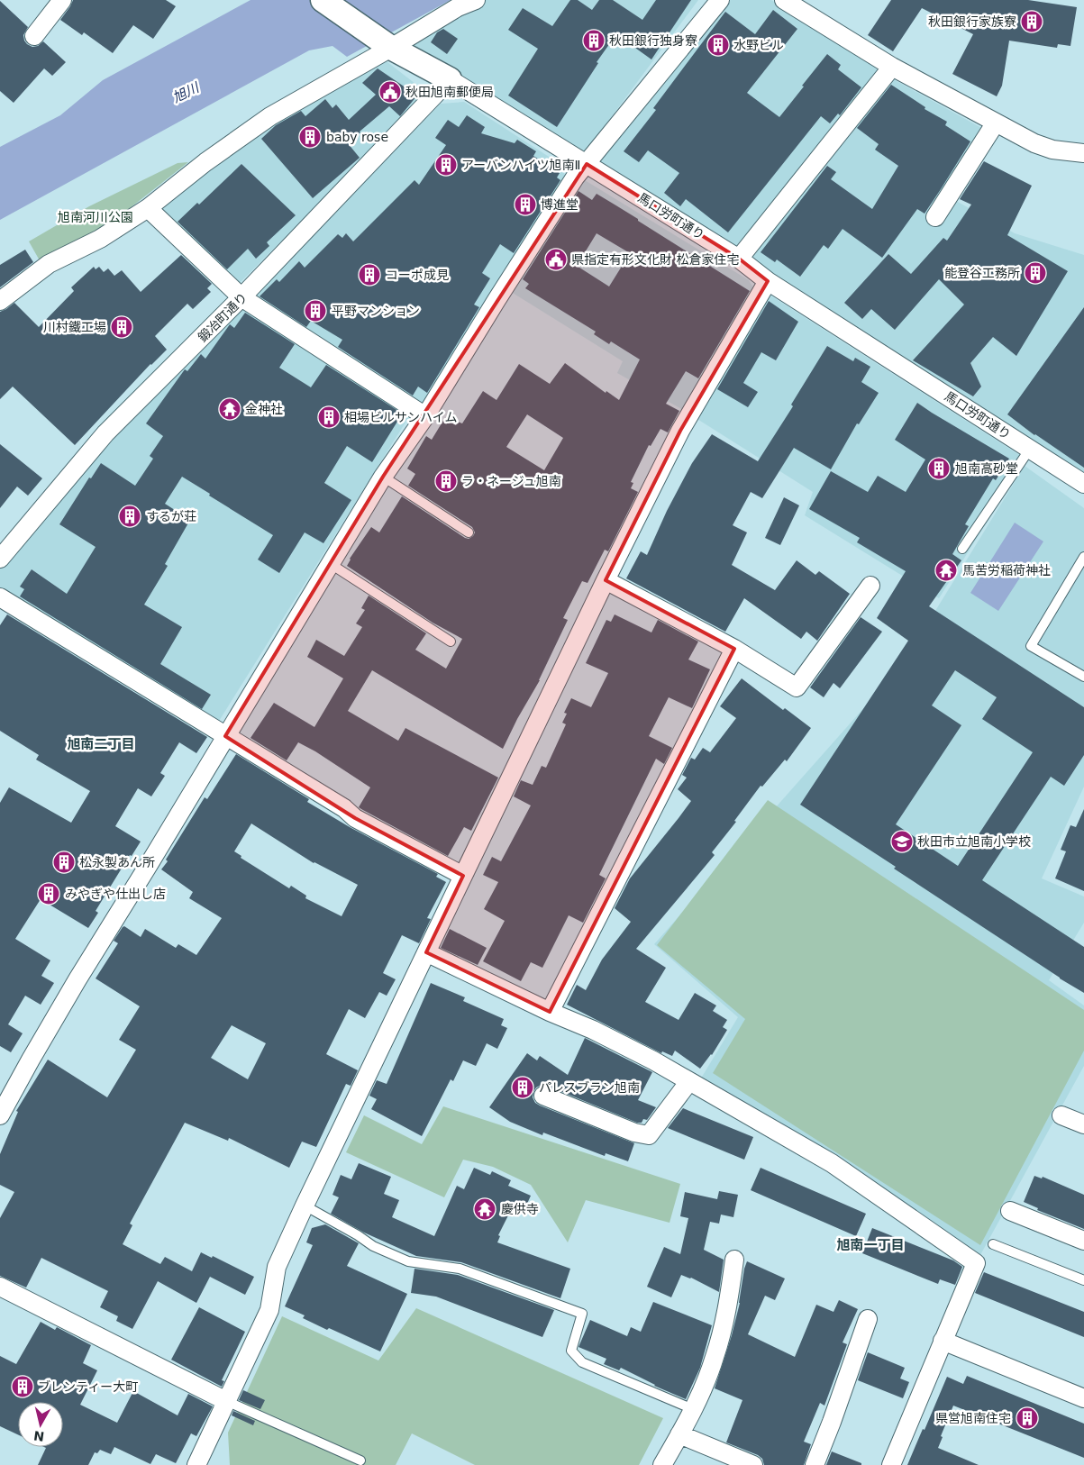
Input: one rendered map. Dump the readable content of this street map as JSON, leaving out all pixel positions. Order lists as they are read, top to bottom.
{
  "streets": {
    "street": ["馬口労町通り", "鍛冶町通り"]
  },
  "crossings": [
    ["馬口労町通り", "鍛冶町通り"]
  ],
  "districts": ["旭南二丁目", "旭南一丁目"],
  "water": ["旭川"],
  "parks": ["旭南河川公園"],
  "places": {
    "building": [
      "秋田銀行家族寮",
      "秋田銀行独身寮",
      "水野ビル",
      "baby rose",
      "アーバンハイツ旭南Ⅱ",
      "博進堂",
      "能登谷工務所",
      "コーポ成見",
      "平野マンション",
      "川村鐵工場",
      "相場ビルサンハイム",
      "旭南高砂堂",
      "ラ・ネージュ旭南",
      "するが荘",
      "松永製あん所",
      "みやぎや仕出し店",
      "パレスブラン旭南",
      "ブレンティー大町",
      "県営旭南住宅"
    ],
    "public building": ["秋田旭南郵便局", "県指定有形文化財 松倉家住宅"],
    "temple": ["金神社", "馬苦労稲荷神社", "慶供寺"],
    "school or university": ["秋田市立旭南小学校"]
  },
  "north": "bottom"
}
